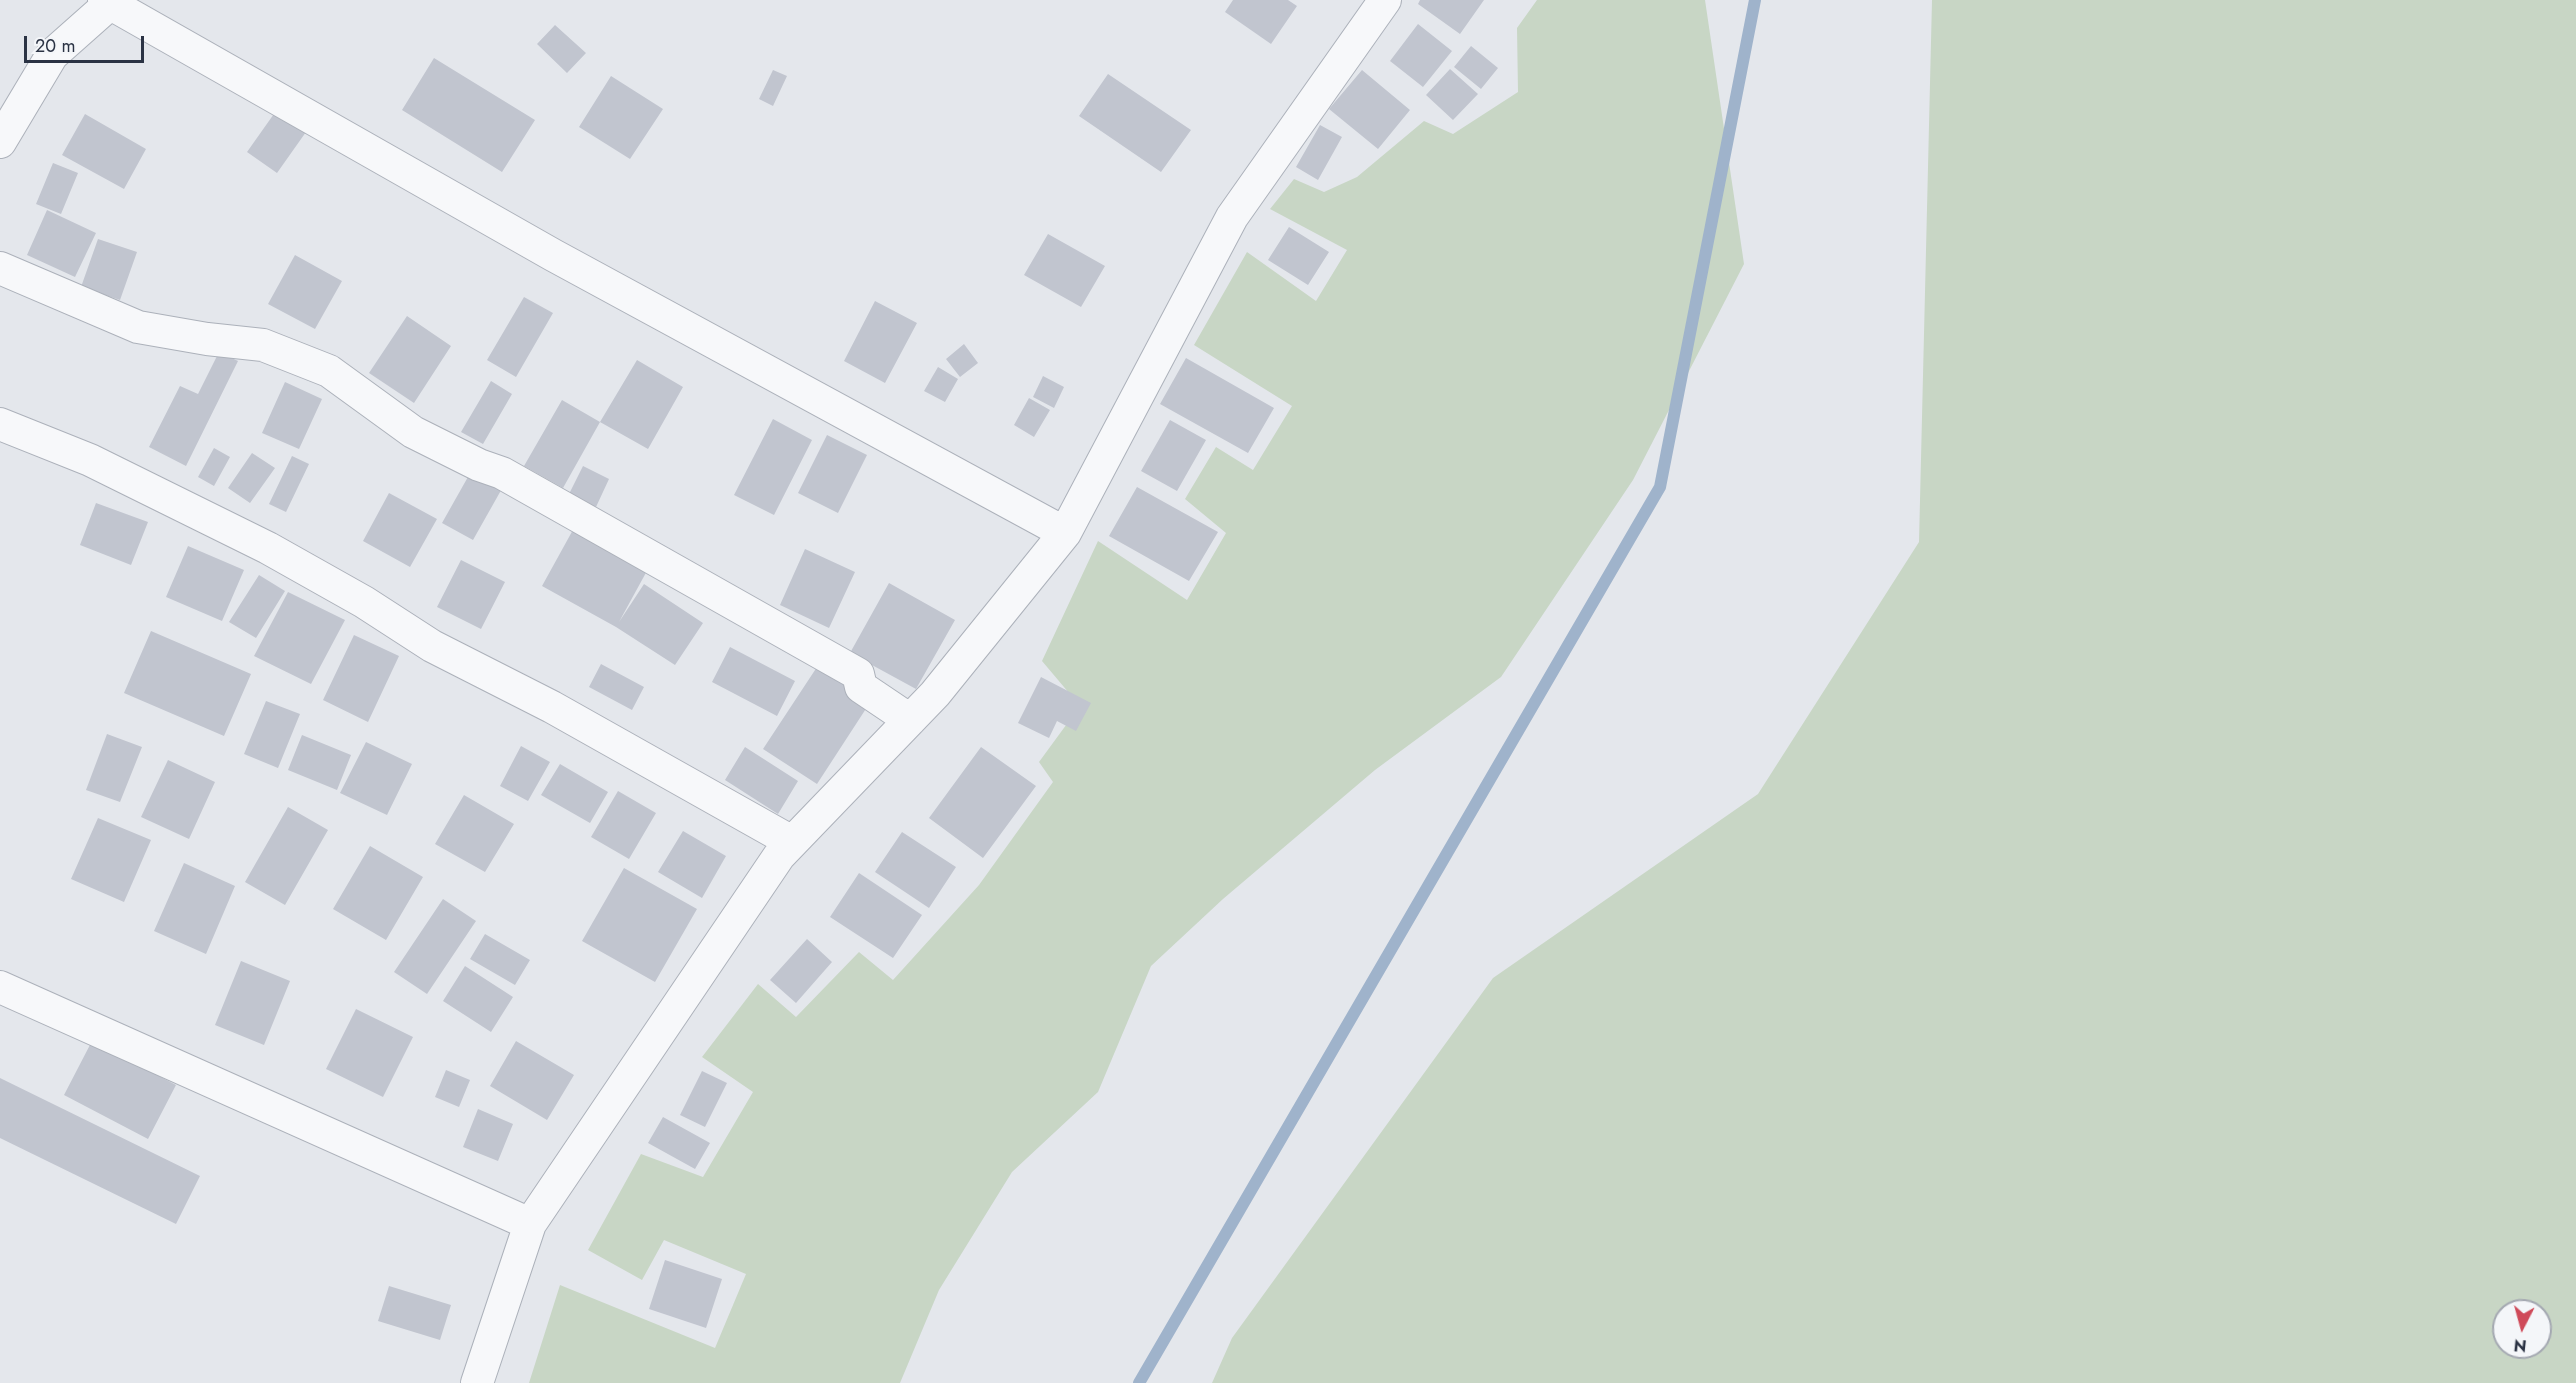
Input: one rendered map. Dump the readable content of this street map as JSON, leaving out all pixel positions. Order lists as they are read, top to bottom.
{
  "scale_bar": "20 m",
  "north": "bottom"
}
